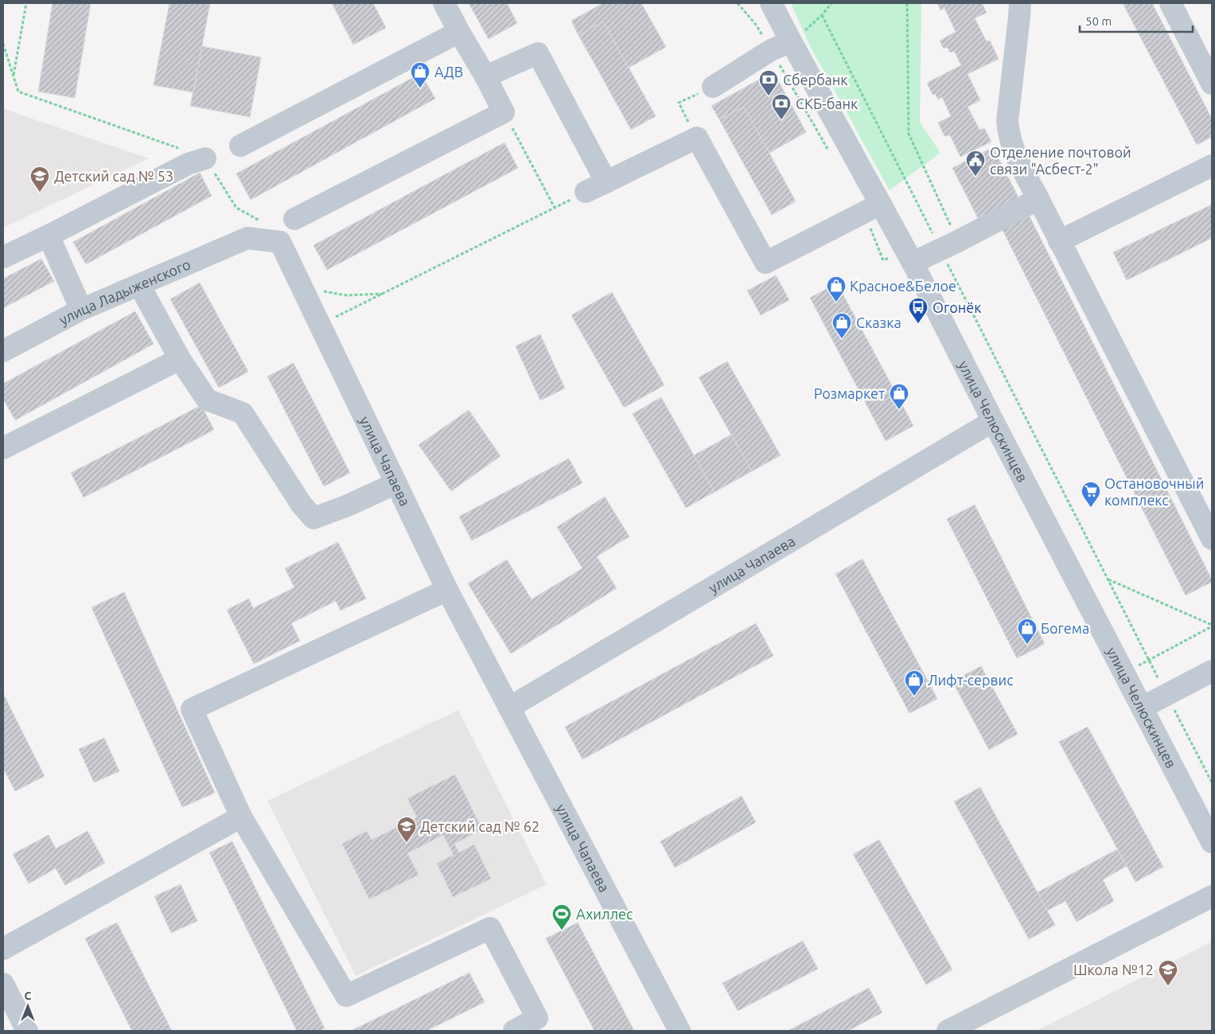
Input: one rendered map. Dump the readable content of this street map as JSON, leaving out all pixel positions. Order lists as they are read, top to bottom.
{
  "streets": {
    "street": ["улица Ладыженского", "улица Челюскинцев", "улица Чапаева"]
  },
  "crossings": [
    ["улица Ладыженского", "улица Чапаева"],
    ["улица Челюскинцев", "улица Чапаева"]
  ],
  "places": {
    "shop": [
      "АДВ",
      "Красное&Белое",
      "Сказка",
      "Розмаркет",
      "Богема",
      "Лифт-сервис"
    ],
    "bank": ["Сбербанк", "СКБ-банк"],
    "public building": ["Отделение почтовой связи \"Асбест-2\""],
    "school or university": ["Детский сад № 53", "Детский сад № 62", "Школа №12"],
    "bus stop": ["Огонёк"],
    "supermarket": ["Остановочный комплекс"],
    "sports": ["Ахиллес"]
  },
  "scale_bar": "50 m",
  "north": "top"
}
